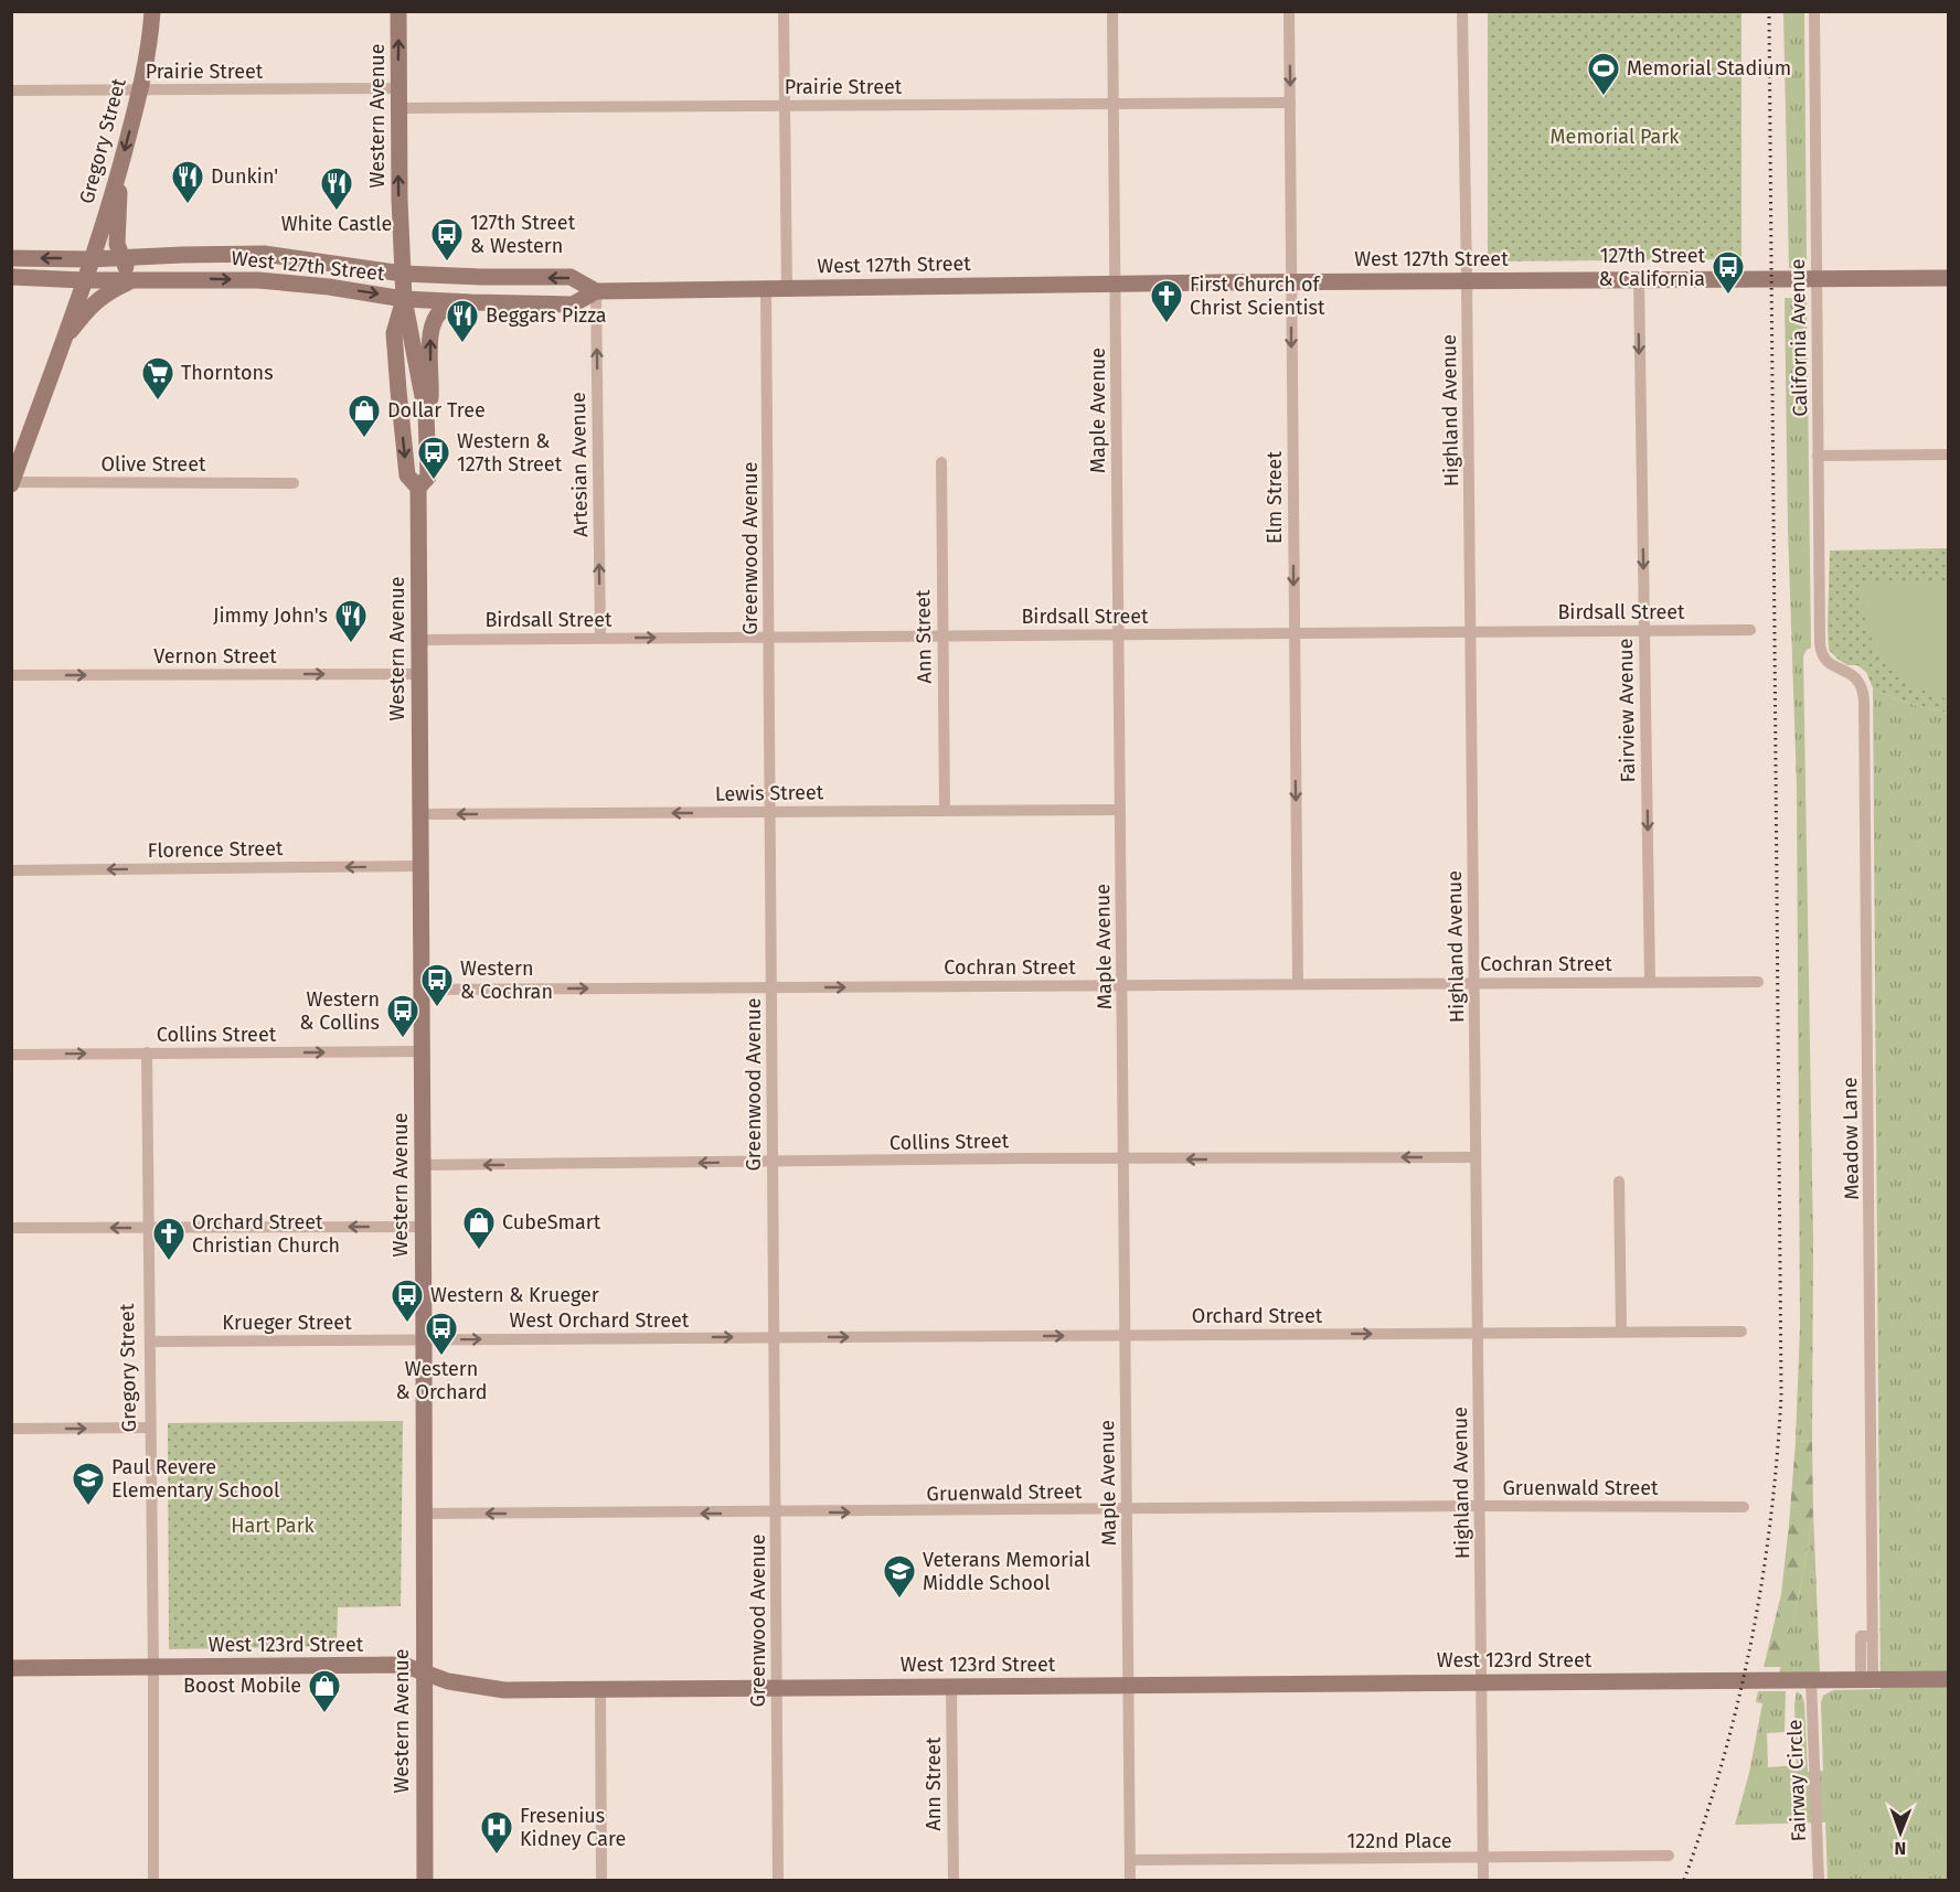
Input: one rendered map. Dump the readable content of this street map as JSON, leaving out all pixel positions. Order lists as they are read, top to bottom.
{
  "streets": {
    "main road": [
      "Western Avenue",
      "Gregory Street",
      "West 127th Street",
      "West 123rd Street"
    ],
    "street": [
      "Prairie Street",
      "California Avenue",
      "Maple Avenue",
      "Highland Avenue",
      "Olive Street",
      "Artesian Avenue",
      "Elm Street",
      "Greenwood Avenue",
      "Birdsall Street",
      "Ann Street",
      "Vernon Street",
      "Fairview Avenue",
      "Lewis Street",
      "Florence Street",
      "Cochran Street",
      "Collins Street",
      "Meadow Lane",
      "Orchard Street",
      "West Orchard Street",
      "Krueger Street",
      "Gruenwald Street",
      "Fairway Circle",
      "122nd Place"
    ]
  },
  "crossings": [
    ["Prairie Street", "Western Avenue"],
    ["Prairie Street", "Gregory Street"],
    ["Prairie Street", "Maple Avenue"],
    ["Prairie Street", "Elm Street"],
    ["Western Avenue", "West 127th Street"],
    ["Western Avenue", "Birdsall Street"],
    ["Western Avenue", "Vernon Street"],
    ["Western Avenue", "Lewis Street"],
    ["Western Avenue", "Florence Street"],
    ["Western Avenue", "Cochran Street"],
    ["Western Avenue", "Collins Street"],
    ["Western Avenue", "West Orchard Street"],
    ["Western Avenue", "Krueger Street"],
    ["Western Avenue", "Gruenwald Street"],
    ["Western Avenue", "West 123rd Street"],
    ["Gregory Street", "West 127th Street"],
    ["Gregory Street", "Olive Street"],
    ["Gregory Street", "Collins Street"],
    ["Gregory Street", "Krueger Street"],
    ["Gregory Street", "West 123rd Street"],
    ["West 127th Street", "California Avenue"],
    ["West 127th Street", "Maple Avenue"],
    ["West 127th Street", "Highland Avenue"],
    ["West 127th Street", "Artesian Avenue"],
    ["West 127th Street", "Elm Street"],
    ["West 127th Street", "Greenwood Avenue"],
    ["West 127th Street", "Fairview Avenue"],
    ["California Avenue", "Meadow Lane"],
    ["Maple Avenue", "Birdsall Street"],
    ["Maple Avenue", "Lewis Street"],
    ["Maple Avenue", "Cochran Street"],
    ["Maple Avenue", "Collins Street"],
    ["Maple Avenue", "Orchard Street"],
    ["Maple Avenue", "Gruenwald Street"],
    ["Maple Avenue", "West 123rd Street"],
    ["Maple Avenue", "122nd Place"],
    ["Highland Avenue", "Birdsall Street"],
    ["Highland Avenue", "Cochran Street"],
    ["Highland Avenue", "Collins Street"],
    ["Highland Avenue", "Orchard Street"],
    ["Highland Avenue", "Gruenwald Street"],
    ["Highland Avenue", "West 123rd Street"],
    ["Highland Avenue", "122nd Place"],
    ["Artesian Avenue", "Birdsall Street"],
    ["Elm Street", "Birdsall Street"],
    ["Elm Street", "Cochran Street"],
    ["Greenwood Avenue", "Birdsall Street"],
    ["Greenwood Avenue", "Lewis Street"],
    ["Greenwood Avenue", "Cochran Street"],
    ["Greenwood Avenue", "Collins Street"],
    ["Greenwood Avenue", "Orchard Street"],
    ["Greenwood Avenue", "West Orchard Street"],
    ["Greenwood Avenue", "Gruenwald Street"],
    ["Greenwood Avenue", "West 123rd Street"],
    ["Birdsall Street", "Ann Street"],
    ["Birdsall Street", "Fairview Avenue"],
    ["Ann Street", "Lewis Street"],
    ["Ann Street", "West 123rd Street"],
    ["Fairview Avenue", "Cochran Street"],
    ["Meadow Lane", "West 123rd Street"],
    ["Orchard Street", "West Orchard Street"],
    ["West Orchard Street", "Krueger Street"],
    ["West 123rd Street", "Fairway Circle"]
  ],
  "one_way": [
    "Artesian Avenue",
    "Elm Street",
    "Vernon Street",
    "Fairview Avenue",
    "Lewis Street",
    "Florence Street",
    "Cochran Street",
    "Orchard Street",
    "West Orchard Street"
  ],
  "parks": ["Memorial Park", "Hart Park"],
  "places": {
    "sports": ["Memorial Stadium"],
    "restaurant": [
      "Dunkin'",
      "White Castle",
      "Beggars Pizza",
      "Jimmy John's"
    ],
    "bus stop": [
      "127th Street & Western",
      "127th Street & California",
      "Western & 127th Street",
      "Western & Cochran",
      "Western & Collins",
      "Western & Krueger",
      "Western & Orchard"
    ],
    "church": ["First Church of Christ Scientist", "Orchard Street Christian Church"],
    "supermarket": ["Thorntons"],
    "shop": ["Dollar Tree", "CubeSmart", "Boost Mobile"],
    "school or university": ["Paul Revere Elementary School", "Veterans Memorial Middle School"],
    "hospital": ["Fresenius Kidney Care"]
  },
  "north": "bottom"
}
